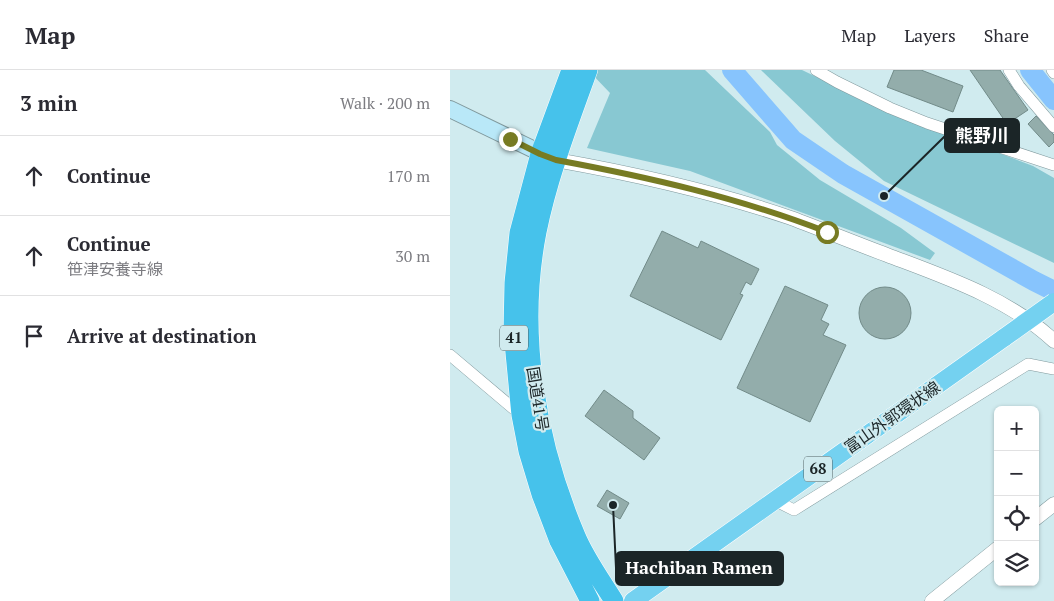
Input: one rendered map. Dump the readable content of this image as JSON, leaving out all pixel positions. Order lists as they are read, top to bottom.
{
  "streets": {
    "highway": ["41", "国道41号"],
    "main road": ["富山外郭環状線", "68"]
  },
  "places": ["熊野川", "Hachiban Ramen"],
  "page": {
    "header": "Map",
    "nav": ["Map", "Layers", "Share"],
    "heading": ["3 min", "Walk · 200 m"],
    "list": [
      ["Continue", "170 m"],
      ["Continue", "笹津安養寺線", "30 m"],
      "Arrive at destination"
    ],
    "map_buttons": ["+", "−"]
  }
}
